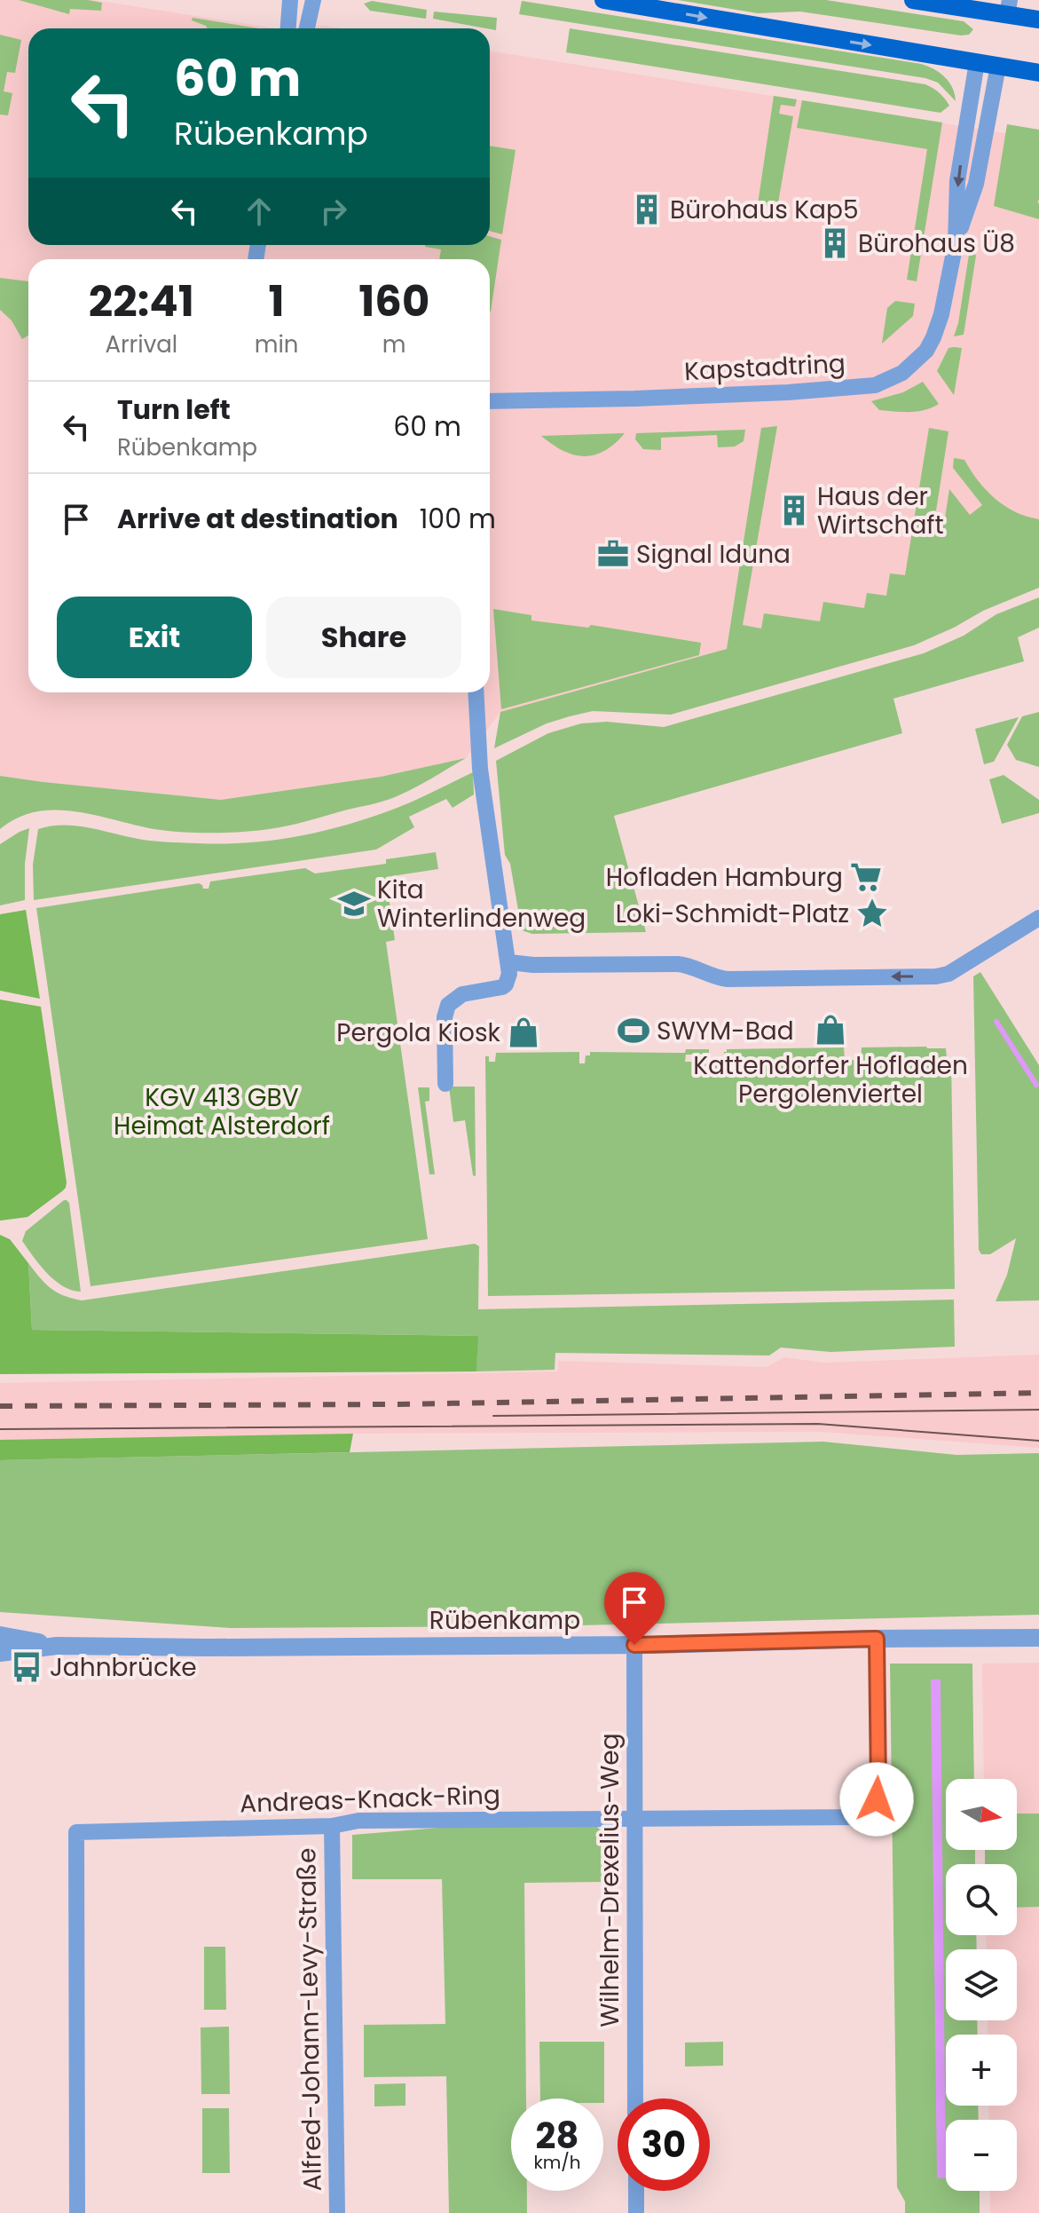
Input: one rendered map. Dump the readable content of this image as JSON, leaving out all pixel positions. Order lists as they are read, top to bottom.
{
  "streets": {
    "street": [
      "Kapstadtring",
      "Rübenkamp",
      "Andreas-Knack-Ring",
      "Wilhelm-Drexelius-Weg",
      "Alfred-Johann-Levy-Straße"
    ]
  },
  "crossings": [
    ["Rübenkamp", "Andreas-Knack-Ring"],
    ["Rübenkamp", "Wilhelm-Drexelius-Weg"],
    ["Andreas-Knack-Ring", "Wilhelm-Drexelius-Weg"],
    ["Andreas-Knack-Ring", "Alfred-Johann-Levy-Straße"]
  ],
  "parks": ["KGV 413 GBV Heimat Alsterdorf"],
  "places": {
    "building": ["Bürohaus Kap5", "Bürohaus Ü8", "Haus der Wirtschaft"],
    "office": ["Signal Iduna"],
    "supermarket": ["Hofladen Hamburg"],
    "school or university": ["Kita Winterlindenweg"],
    "place": ["Loki-Schmidt-Platz"],
    "shop": ["Kattendorfer Hofladen Pergolenviertel", "Pergola Kiosk"],
    "sports": ["SWYM-Bad"],
    "bus stop": ["Jahnbrücke"]
  },
  "north": "right",
  "page": {
    "turn": ["60 m", "Rübenkamp"],
    "eta": [
      "22:41",
      "Arrival",
      "1",
      "min",
      "160",
      "m"
    ],
    "list": [
      {
        "name": "Turn left",
        "note": "Rübenkamp",
        "value": "60 m"
      },
      {
        "name": "Arrive at destination",
        "value": "100 m"
      }
    ],
    "buttons": ["Exit", "Share"],
    "map_buttons": ["+", "−"],
    "speed": "28 km/h",
    "limit": "30"
  }
}
